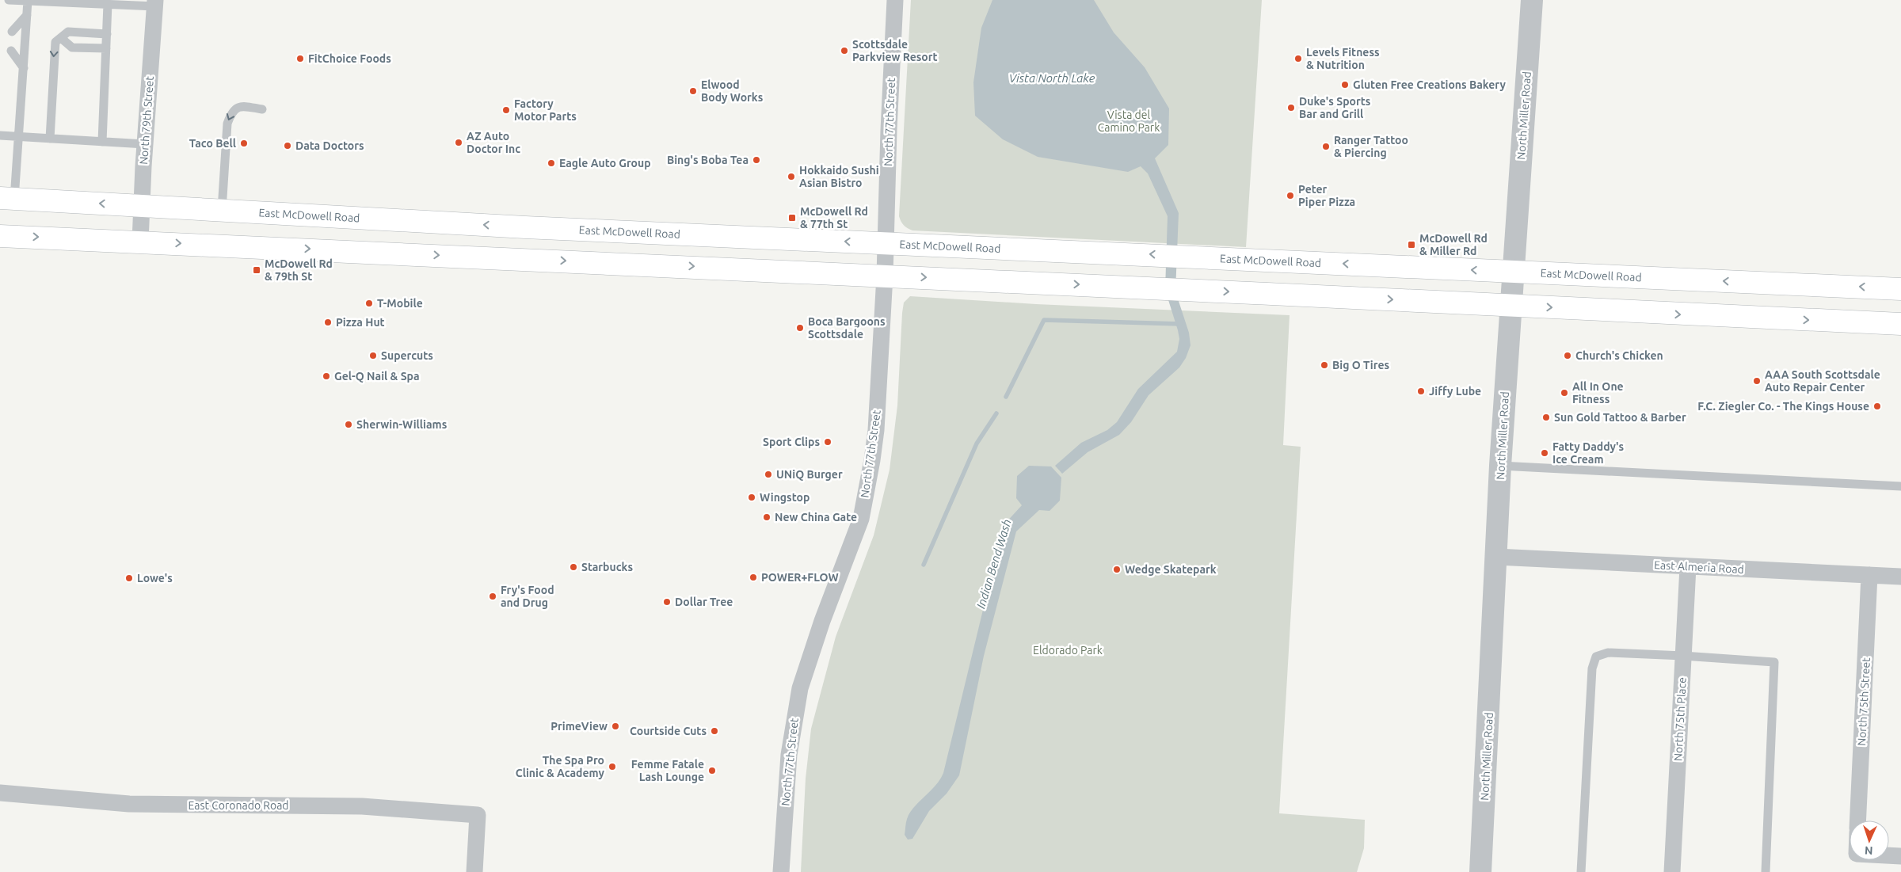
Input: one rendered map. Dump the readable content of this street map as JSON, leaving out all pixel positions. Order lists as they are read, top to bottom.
{
  "streets": {
    "main road": ["East McDowell Road"],
    "street": [
      "North Miller Road",
      "North 79th Street",
      "North 77th Street",
      "East Almeria Road",
      "North 75th Street",
      "North 75th Place",
      "East Coronado Road"
    ]
  },
  "crossings": [
    ["North Miller Road", "East McDowell Road"],
    ["North Miller Road", "East Almeria Road"],
    ["North 79th Street", "East McDowell Road"],
    ["North 77th Street", "East McDowell Road"],
    ["East Almeria Road", "North 75th Street"],
    ["East Almeria Road", "North 75th Place"]
  ],
  "water": ["Vista North Lake", "Indian Bend Wash"],
  "parks": ["Vista del Camino Park", "Eldorado Park"],
  "places": {
    "other": [
      "Scottsdale Parkview Resort",
      "FitChoice Foods",
      "Levels Fitness & Nutrition",
      "Gluten Free Creations Bakery",
      "Elwood Body Works",
      "Duke's Sports Bar and Grill",
      "Factory Motor Parts",
      "AZ Auto Doctor Inc",
      "Taco Bell",
      "Data Doctors",
      "Ranger Tattoo & Piercing",
      "Bing's Boba Tea",
      "Eagle Auto Group",
      "Hokkaido Sushi Asian Bistro",
      "Peter Piper Pizza",
      "T-Mobile",
      "Pizza Hut",
      "Boca Bargoons Scottsdale",
      "Supercuts",
      "Church's Chicken",
      "Big O Tires",
      "Gel-Q Nail & Spa",
      "AAA South Scottsdale Auto Repair Center",
      "Jiffy Lube",
      "All In One Fitness",
      "F.C. Ziegler Co. - The Kings House",
      "Sun Gold Tattoo & Barber",
      "Sherwin-Williams",
      "Sport Clips",
      "Fatty Daddy's Ice Cream",
      "UNiQ Burger",
      "Wingstop",
      "New China Gate",
      "Starbucks",
      "Wedge Skatepark",
      "POWER+FLOW",
      "Lowe's",
      "Fry's Food and Drug",
      "Dollar Tree",
      "PrimeView",
      "Courtside Cuts",
      "The Spa Pro Clinic & Academy",
      "Femme Fatale Lash Lounge"
    ],
    "transit": ["McDowell Rd & 77th St", "McDowell Rd & Miller Rd", "McDowell Rd & 79th St"]
  },
  "north": "bottom"
}
